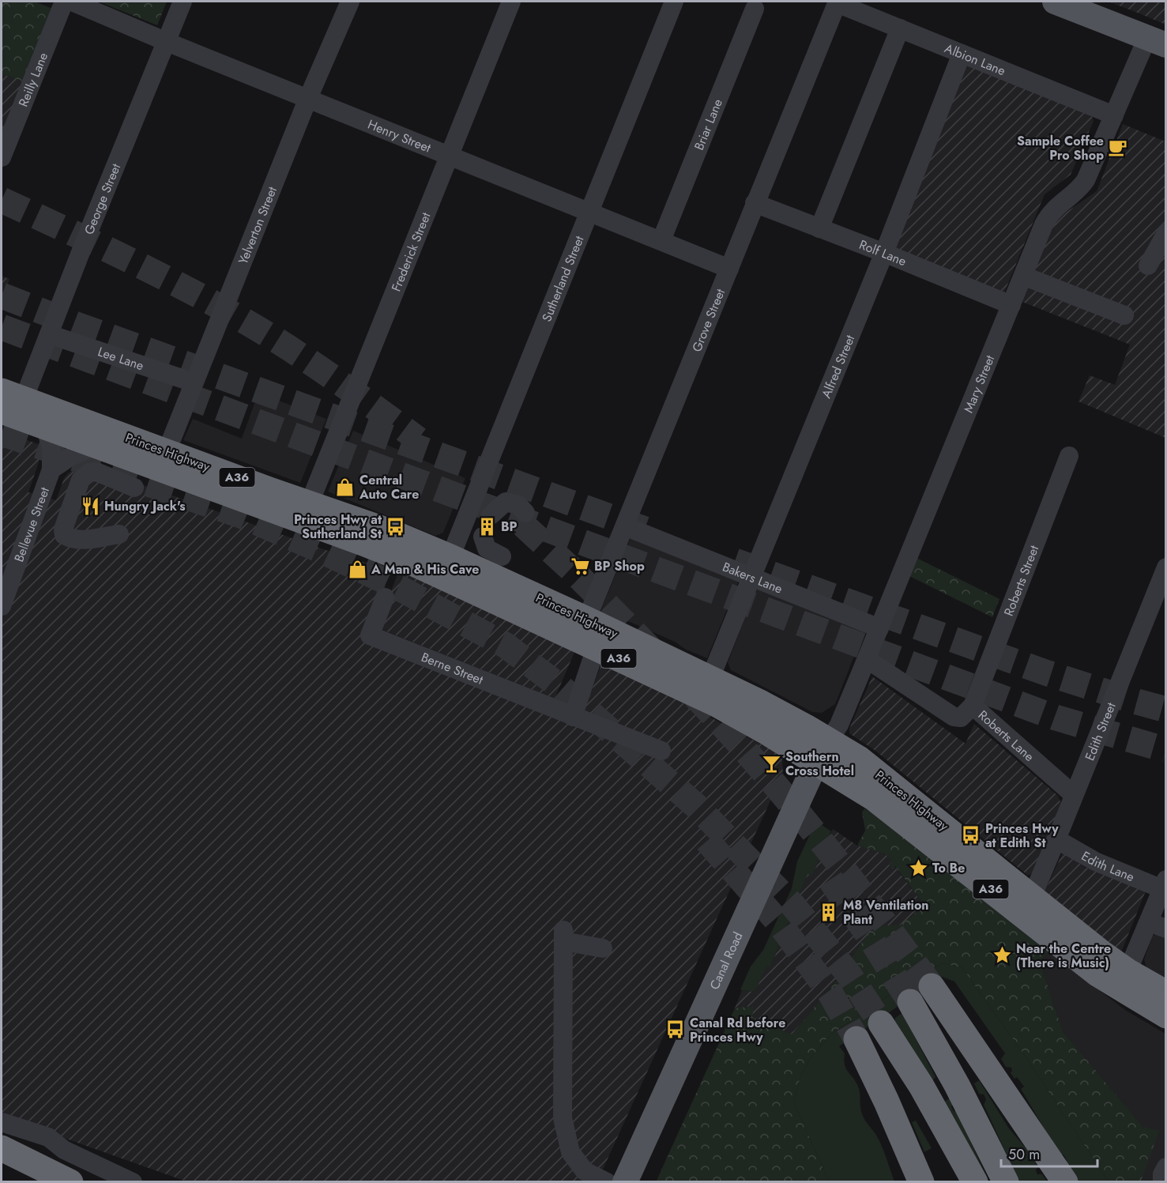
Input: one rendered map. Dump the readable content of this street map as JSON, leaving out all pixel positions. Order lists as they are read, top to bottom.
{
  "streets": {
    "highway": ["Princes Highway", "A36"],
    "main road": ["Canal Road"],
    "street": [
      "Albion Lane",
      "Reilly Lane",
      "Briar Lane",
      "Henry Street",
      "George Street",
      "Yelverton Street",
      "Frederick Street",
      "Rolf Lane",
      "Sutherland Street",
      "Grove Street",
      "Lee Lane",
      "Alfred Street",
      "Mary Street",
      "Bellevue Street",
      "Bakers Lane",
      "Roberts Street",
      "Berne Street",
      "Edith Street",
      "Roberts Lane",
      "Edith Lane"
    ]
  },
  "crossings": [
    ["Albion Lane", "Grove Street"],
    ["Albion Lane", "Alfred Street"],
    ["Albion Lane", "Mary Street"],
    ["Briar Lane", "Henry Street"],
    ["Henry Street", "George Street"],
    ["Henry Street", "Yelverton Street"],
    ["Henry Street", "Frederick Street"],
    ["Henry Street", "Sutherland Street"],
    ["Henry Street", "Grove Street"],
    ["George Street", "Lee Lane"],
    ["George Street", "Princes Highway"],
    ["Yelverton Street", "Lee Lane"],
    ["Yelverton Street", "Princes Highway"],
    ["Frederick Street", "Princes Highway"],
    ["Rolf Lane", "Grove Street"],
    ["Rolf Lane", "Alfred Street"],
    ["Rolf Lane", "Mary Street"],
    ["Sutherland Street", "Princes Highway"],
    ["Grove Street", "Princes Highway"],
    ["Grove Street", "Bakers Lane"],
    ["Alfred Street", "Princes Highway"],
    ["Alfred Street", "Bakers Lane"],
    ["Mary Street", "Princes Highway"],
    ["Mary Street", "Bakers Lane"],
    ["Mary Street", "Roberts Lane"],
    ["Mary Street", "Canal Road"],
    ["Princes Highway", "Bellevue Street"],
    ["Princes Highway", "Edith Street"],
    ["Princes Highway", "Canal Road"],
    ["Roberts Street", "Roberts Lane"],
    ["Edith Street", "Roberts Lane"],
    ["Edith Street", "Edith Lane"]
  ],
  "places": {
    "cafe": ["Sample Coffee Pro Shop"],
    "shop": ["Central Auto Care", "A Man & His Cave"],
    "restaurant": ["Hungry Jack's"],
    "bus stop": ["Princes Hwy at Sutherland St", "Princes Hwy at Edith St", "Canal Rd before Princes Hwy"],
    "building": ["BP", "M8 Ventilation Plant"],
    "supermarket": ["BP Shop"],
    "bar": ["Southern Cross Hotel"],
    "place": ["To Be", "Near the Centre (There is Music)"]
  },
  "scale_bar": "50 m"
}
